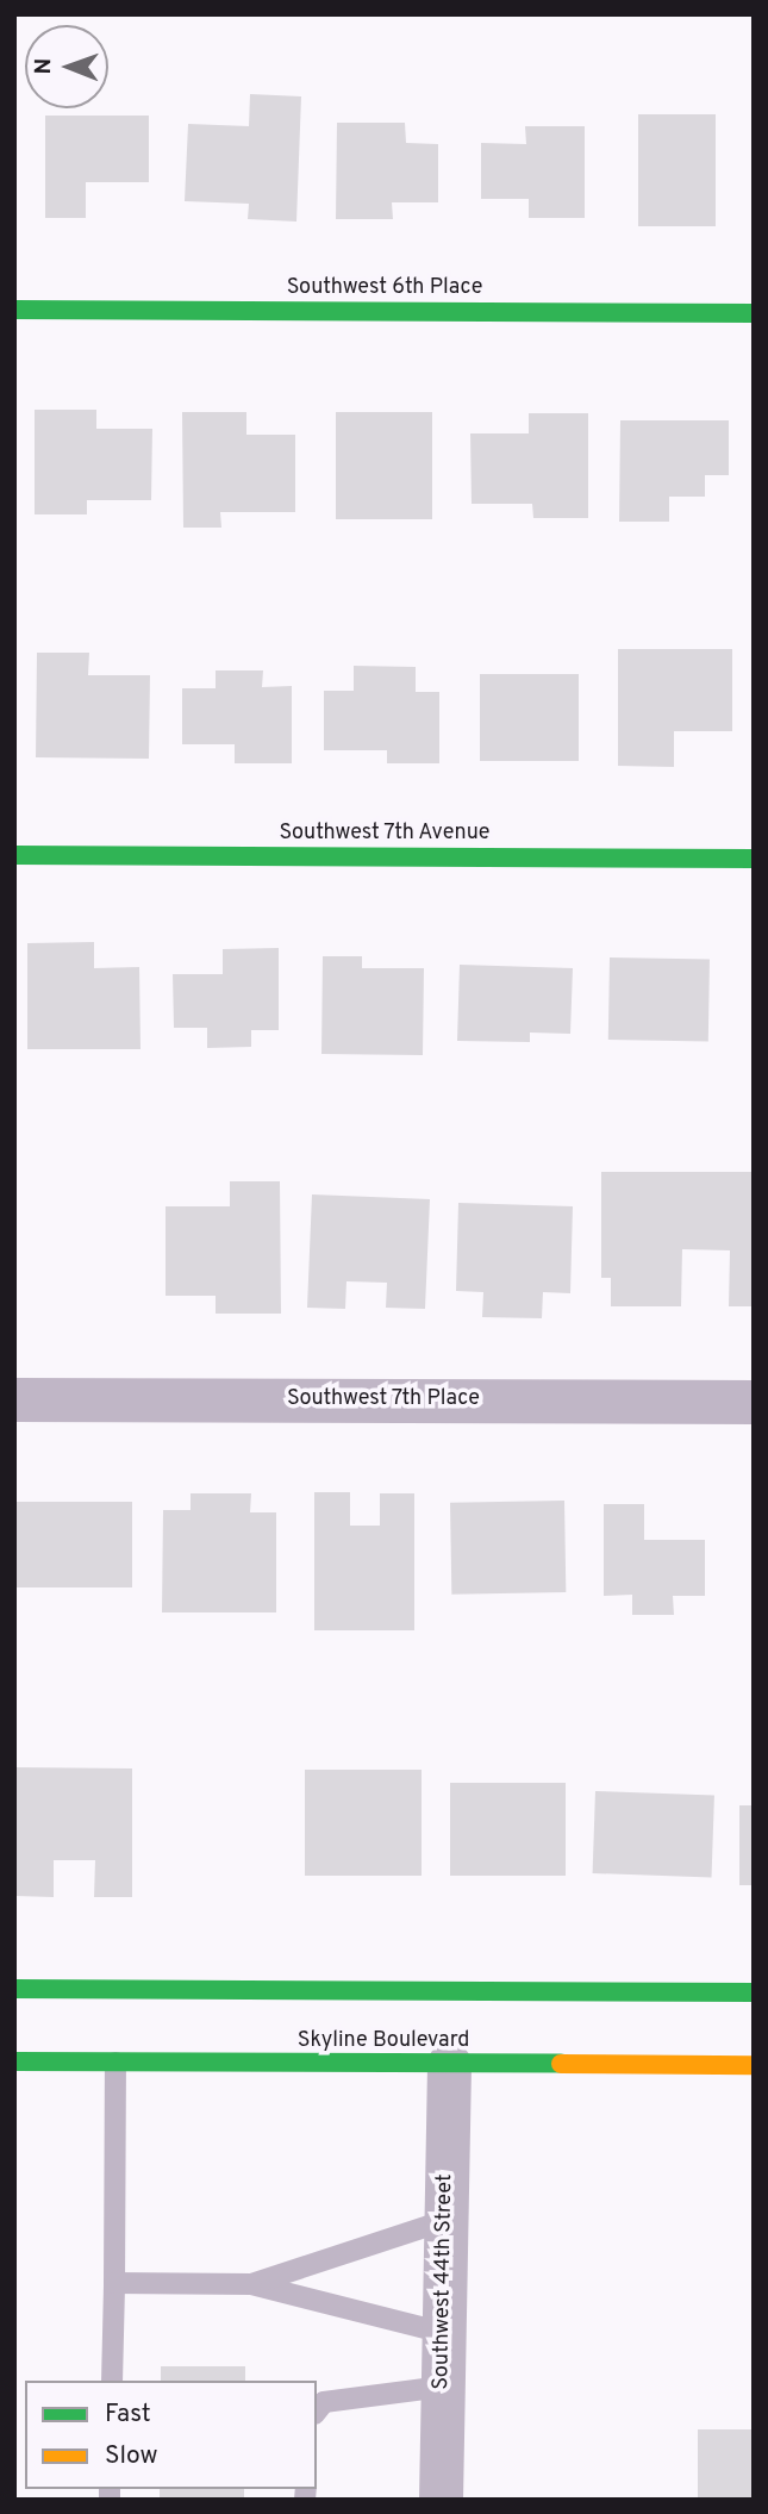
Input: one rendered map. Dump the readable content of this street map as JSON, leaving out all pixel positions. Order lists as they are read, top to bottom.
{
  "streets": {
    "street": [
      "Southwest 6th Place",
      "Southwest 7th Avenue",
      "Southwest 7th Place",
      "Skyline Boulevard",
      "Southwest 44th Street"
    ]
  },
  "crossings": [
    ["Skyline Boulevard", "Southwest 44th Street"]
  ],
  "legend": ["Fast", "Slow"],
  "north": "left"
}
